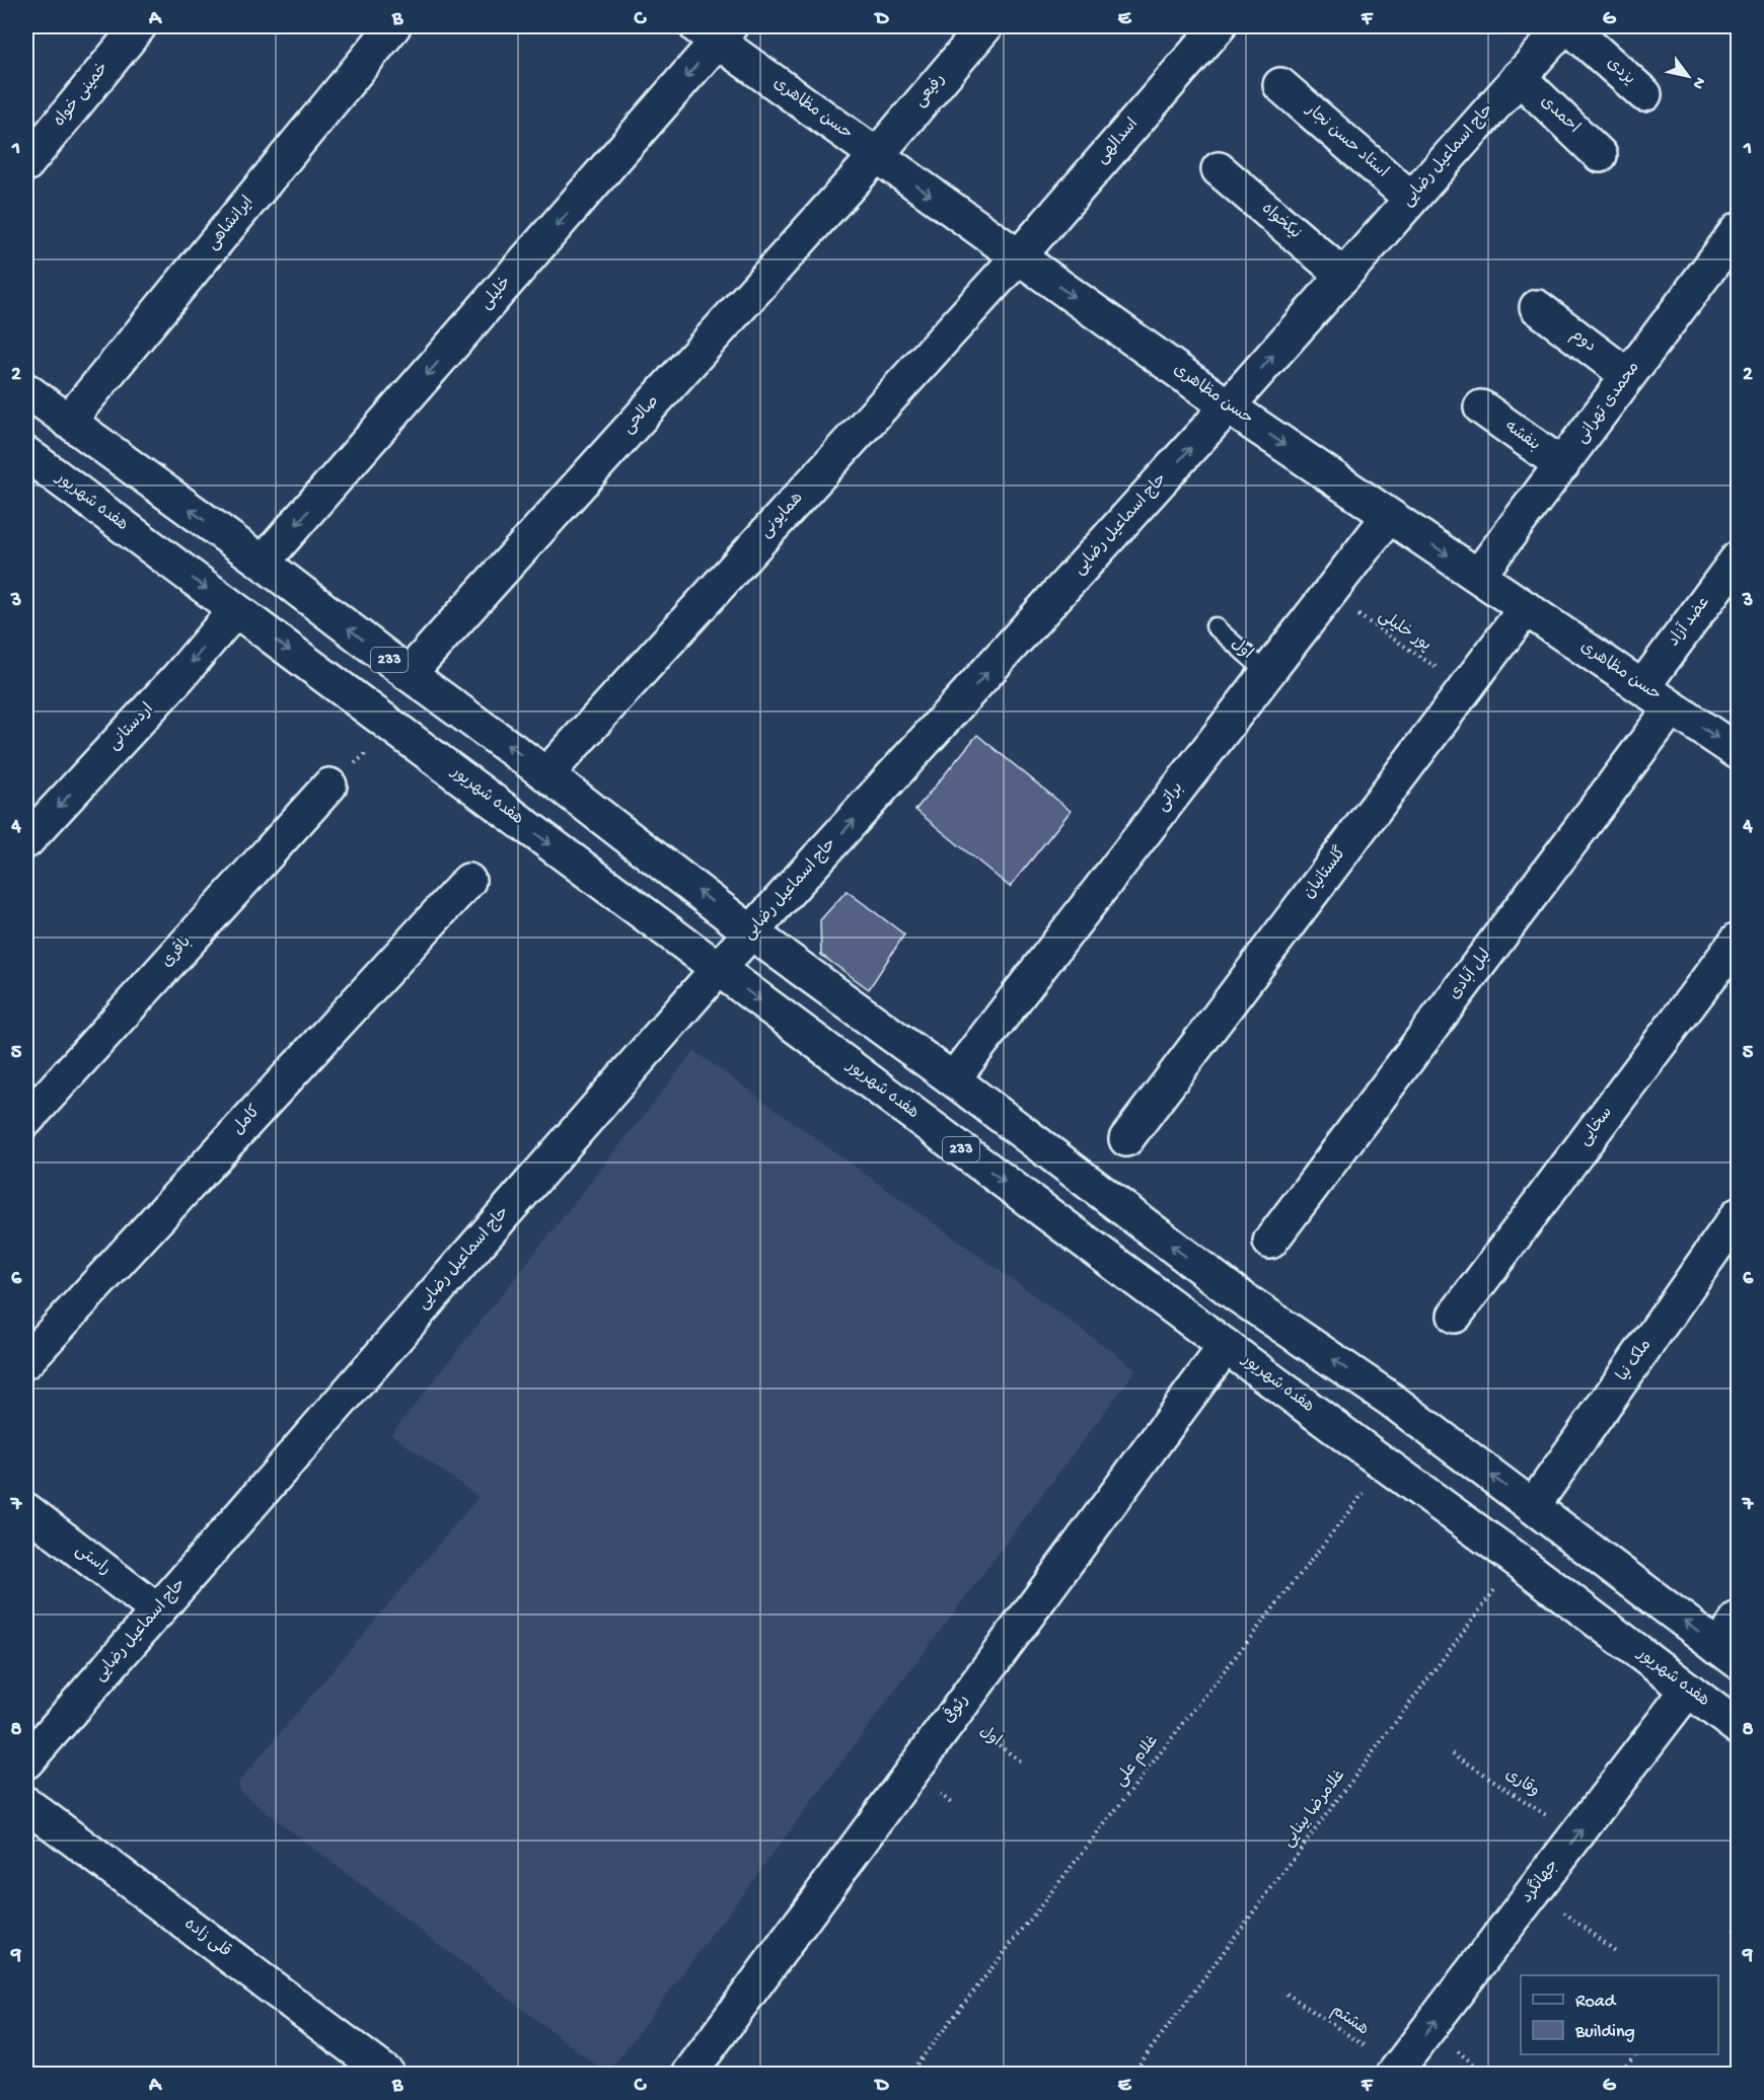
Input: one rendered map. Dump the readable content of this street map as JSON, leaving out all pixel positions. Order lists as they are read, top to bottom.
{
  "streets": {
    "street": [
      "یزدی",
      "رفیعی",
      "خمینی خواه",
      "حسن مظاهری",
      "احمدی",
      "اسدالهی",
      "استاد حسن نجار",
      "حاج اسماعیل رضایی",
      "نیکخواه",
      "ایرانشاهی",
      "خلیلی",
      "دوم",
      "محمدی تهرانی",
      "صالحی",
      "بنفشه",
      "هفده شهریور",
      "همایونی",
      "عضد آزاد",
      "233",
      "اردستانی",
      "براتی",
      "گلستانیان",
      "باقری",
      "لیل آبادی",
      "کامل",
      "سخایی",
      "ملک نیا",
      "راستی",
      "رئوفی",
      "جهانگرد",
      "قلی زاده"
    ],
    "lane": ["اول"],
    "path": [
      "پور خلیلی",
      "غلام علی",
      "وقاری",
      "غلامرضا بینایی",
      "هشتم"
    ]
  },
  "crossings": [
    ["یزدی", "حاج اسماعیل رضایی"],
    ["رفیعی", "حسن مظاهری"],
    ["رفیعی", "صالحی"],
    ["حسن مظاهری", "اسدالهی"],
    ["حسن مظاهری", "حاج اسماعیل رضایی"],
    ["حسن مظاهری", "خلیلی"],
    ["حسن مظاهری", "محمدی تهرانی"],
    ["حسن مظاهری", "صالحی"],
    ["حسن مظاهری", "همایونی"],
    ["حسن مظاهری", "عضد آزاد"],
    ["حسن مظاهری", "براتی"],
    ["حسن مظاهری", "گلستانیان"],
    ["حسن مظاهری", "لیل آبادی"],
    ["احمدی", "حاج اسماعیل رضایی"],
    ["اسدالهی", "همایونی"],
    ["استاد حسن نجار", "حاج اسماعیل رضایی"],
    ["حاج اسماعیل رضایی", "نیکخواه"],
    ["حاج اسماعیل رضایی", "هفده شهریور"],
    ["حاج اسماعیل رضایی", "233"],
    ["حاج اسماعیل رضایی", "راستی"],
    ["ایرانشاهی", "233"],
    ["خلیلی", "233"],
    ["دوم", "محمدی تهرانی"],
    ["محمدی تهرانی", "بنفشه"],
    ["صالحی", "233"],
    ["هفده شهریور", "اردستانی"],
    ["هفده شهریور", "رئوفی"],
    ["هفده شهریور", "غلام علی"],
    ["هفده شهریور", "غلامرضا بینایی"],
    ["هفده شهریور", "جهانگرد"],
    ["همایونی", "233"],
    ["پور خلیلی", "براتی"],
    ["پور خلیلی", "گلستانیان"],
    ["اول", "براتی"],
    ["اول", "رئوفی"],
    ["233", "براتی"],
    ["233", "ملک نیا"],
    ["وقاری", "جهانگرد"],
    ["جهانگرد", "هشتم"]
  ],
  "one_way": [
    "حسن مظاهری",
    "حاج اسماعیل رضایی",
    "خلیلی",
    "اردستانی",
    "جهانگرد"
  ],
  "legend": ["Road", "Building"],
  "north": "bottom right",
  "grid": {
    "columns": [
      "A",
      "B",
      "C",
      "D",
      "E",
      "F",
      "G"
    ],
    "rows": [
      "1",
      "2",
      "3",
      "4",
      "5",
      "6",
      "7",
      "8",
      "9"
    ]
  }
}
